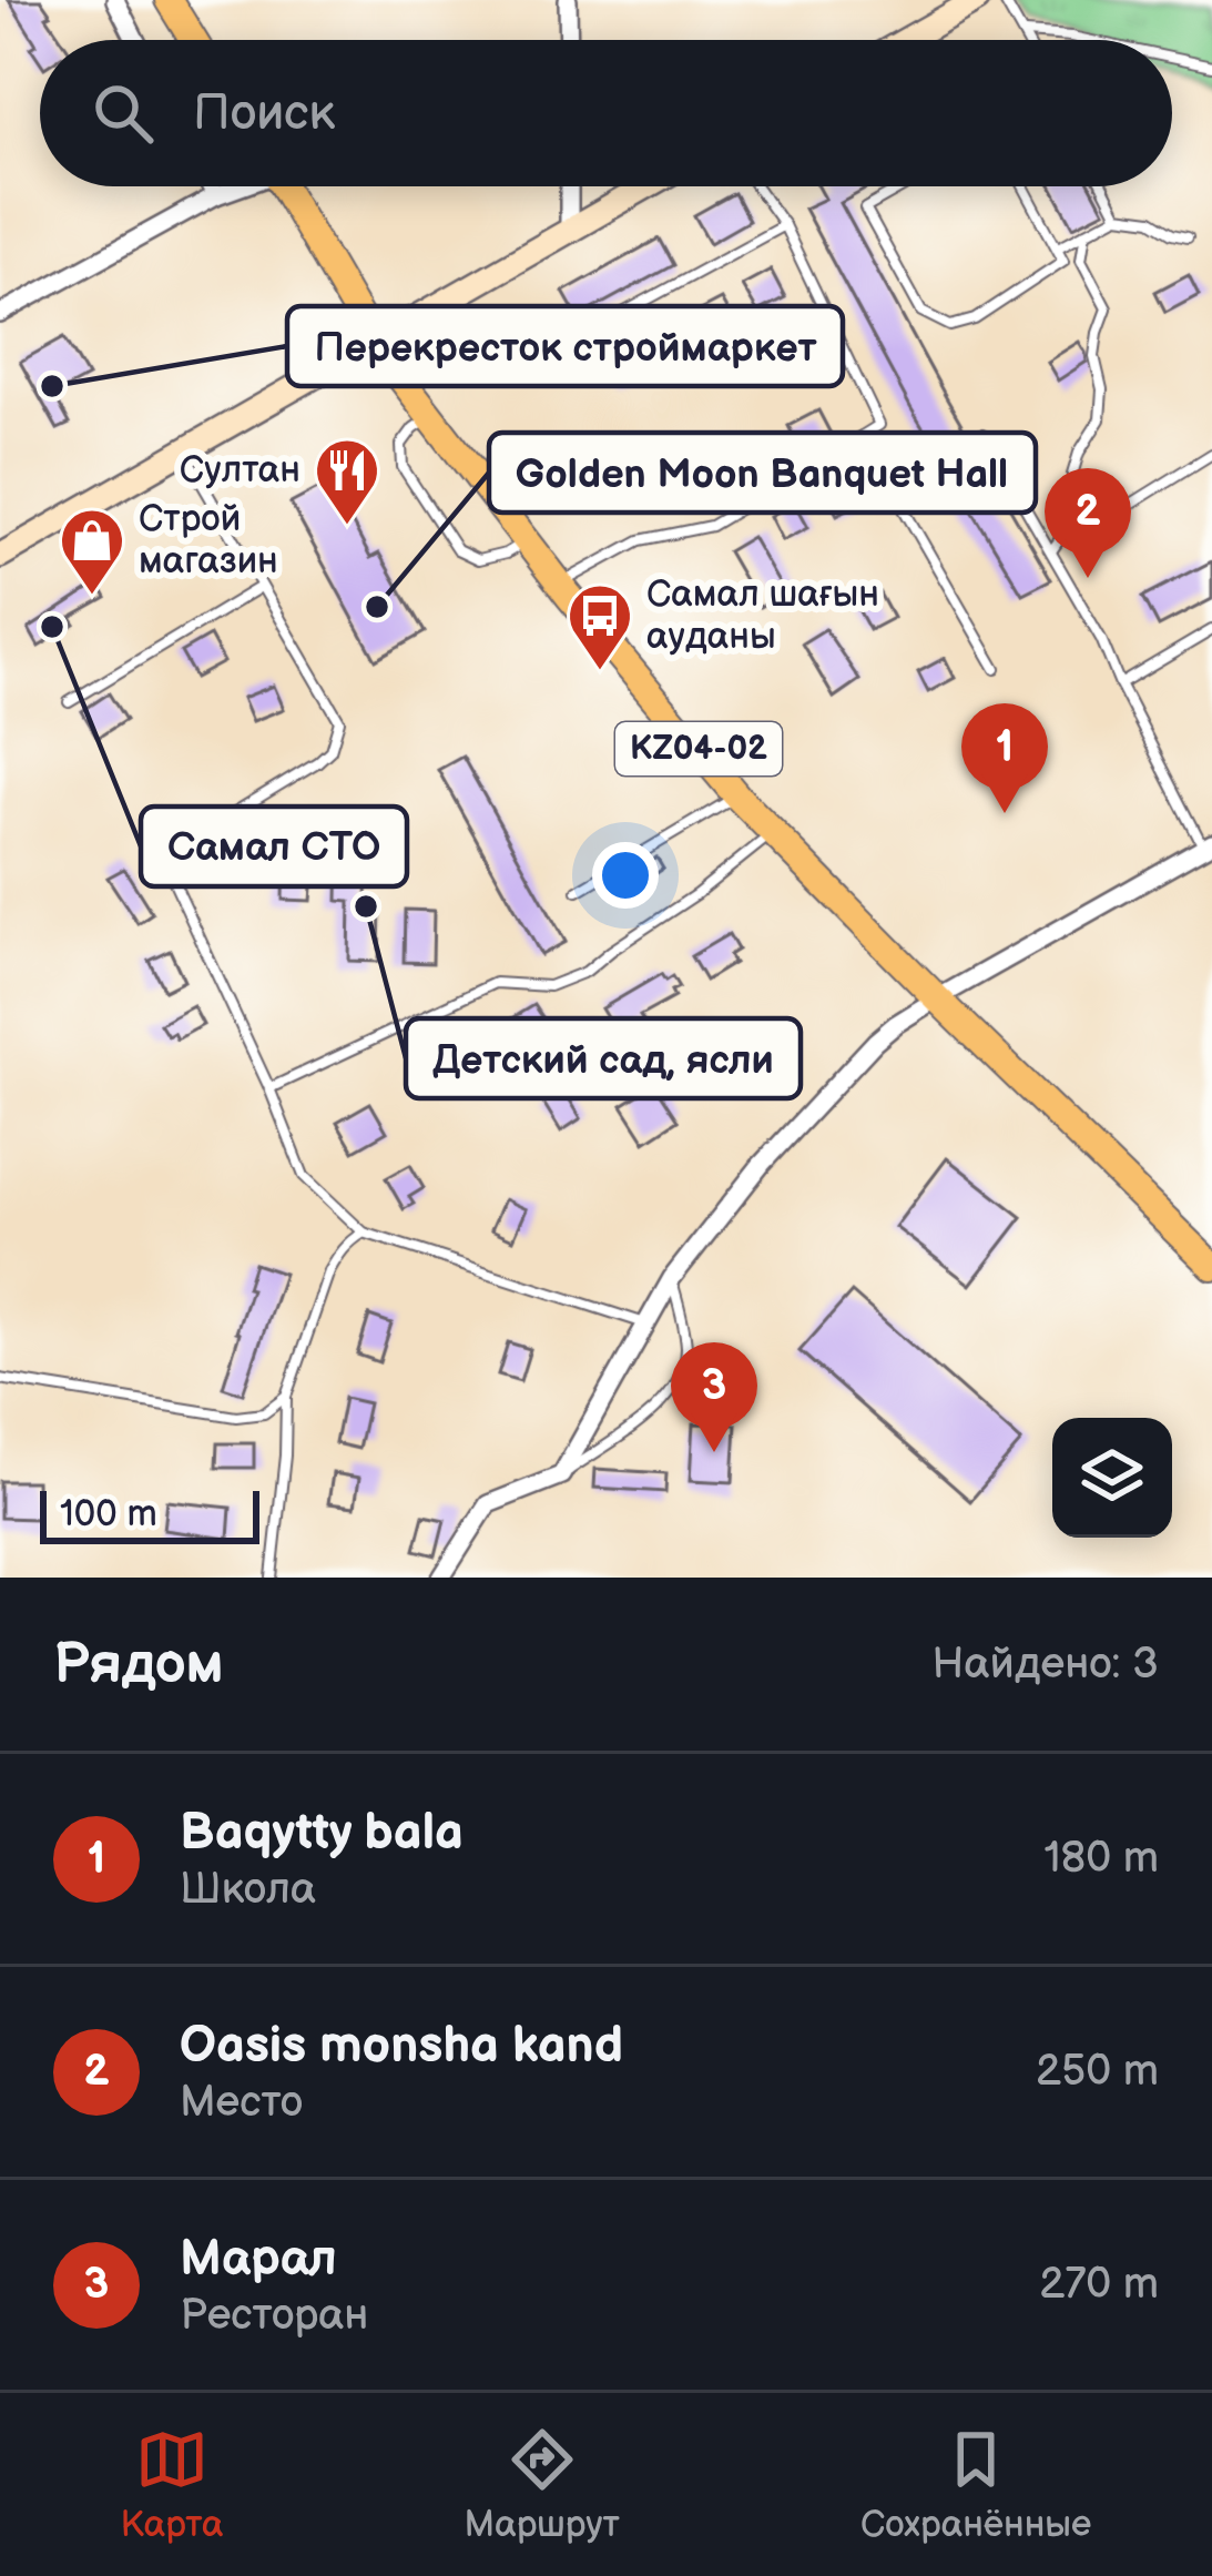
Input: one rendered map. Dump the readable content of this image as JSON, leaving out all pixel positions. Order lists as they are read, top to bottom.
{
  "streets": {
    "main road": ["KZ04-02"]
  },
  "places": {
    "other": [
      "Перекресток строймаркет",
      "Golden Moon Banquet Hall",
      "Самал СТО",
      "Детский сад, ясли"
    ],
    "restaurant": ["Султан"],
    "shop": ["Строй магазин"],
    "bus stop": ["Самал шағын ауданы"]
  },
  "scale_bar": "100 m",
  "page": {
    "search": "Поиск",
    "pins": ["2", "1", "3"],
    "scale": "100 m",
    "heading": ["Рядом", "Найдено: 3"],
    "list": [
      {
        "mark": "1",
        "name": "Baqytty bala",
        "note": "Школа",
        "value": "180 m"
      },
      {
        "mark": "2",
        "name": "Oasis monsha kand",
        "note": "Место",
        "value": "250 m"
      },
      {
        "mark": "3",
        "name": "Марал",
        "note": "Ресторан",
        "value": "270 m"
      }
    ],
    "nav": ["Карта", "Маршрут", "Сохранённые"]
  }
}
